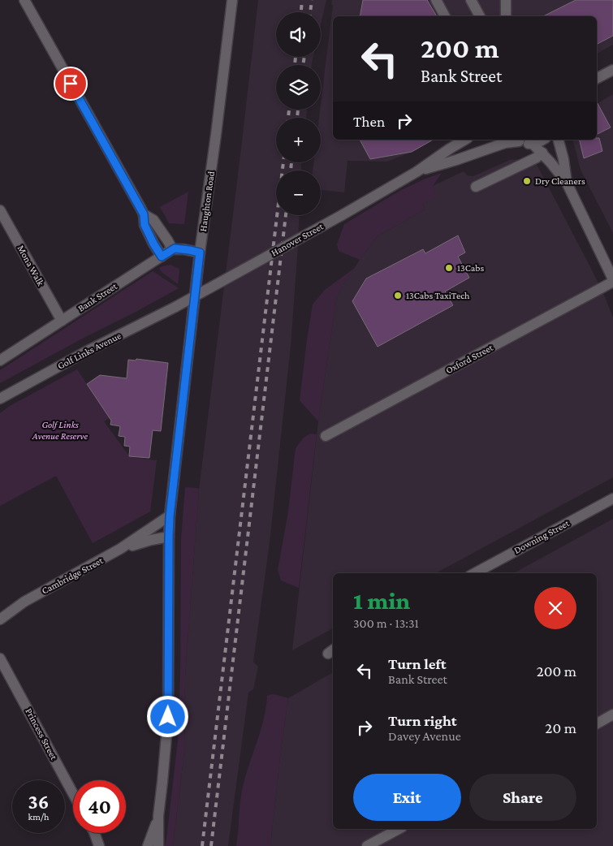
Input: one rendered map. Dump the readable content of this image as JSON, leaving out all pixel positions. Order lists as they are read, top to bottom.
{
  "streets": {
    "street": [
      "Haughton Road",
      "Hanover Street",
      "Mona Walk",
      "Bank Street",
      "Golf Links Avenue",
      "Oxford Street",
      "Downing Street",
      "Cambridge Street",
      "Princess Street"
    ]
  },
  "crossings": [
    ["Haughton Road", "Cambridge Street"],
    ["Hanover Street", "Golf Links Avenue"],
    ["Mona Walk", "Bank Street"]
  ],
  "parks": ["Golf Links Avenue Reserve"],
  "places": ["Dry Cleaners", "13Cabs", "13Cabs TaxiTech"],
  "page": {
    "map_buttons": ["+", "−"],
    "turn": ["200 m", "Bank Street"],
    "then": "Then",
    "heading": ["1 min", "300 m · 13:31"],
    "list": [
      {
        "name": "Turn left",
        "note": "Bank Street",
        "value": "200 m"
      },
      {
        "name": "Turn right",
        "note": "Davey Avenue",
        "value": "20 m"
      }
    ],
    "buttons": ["Exit", "Share"],
    "speed": "36 km/h",
    "limit": "40"
  }
}
